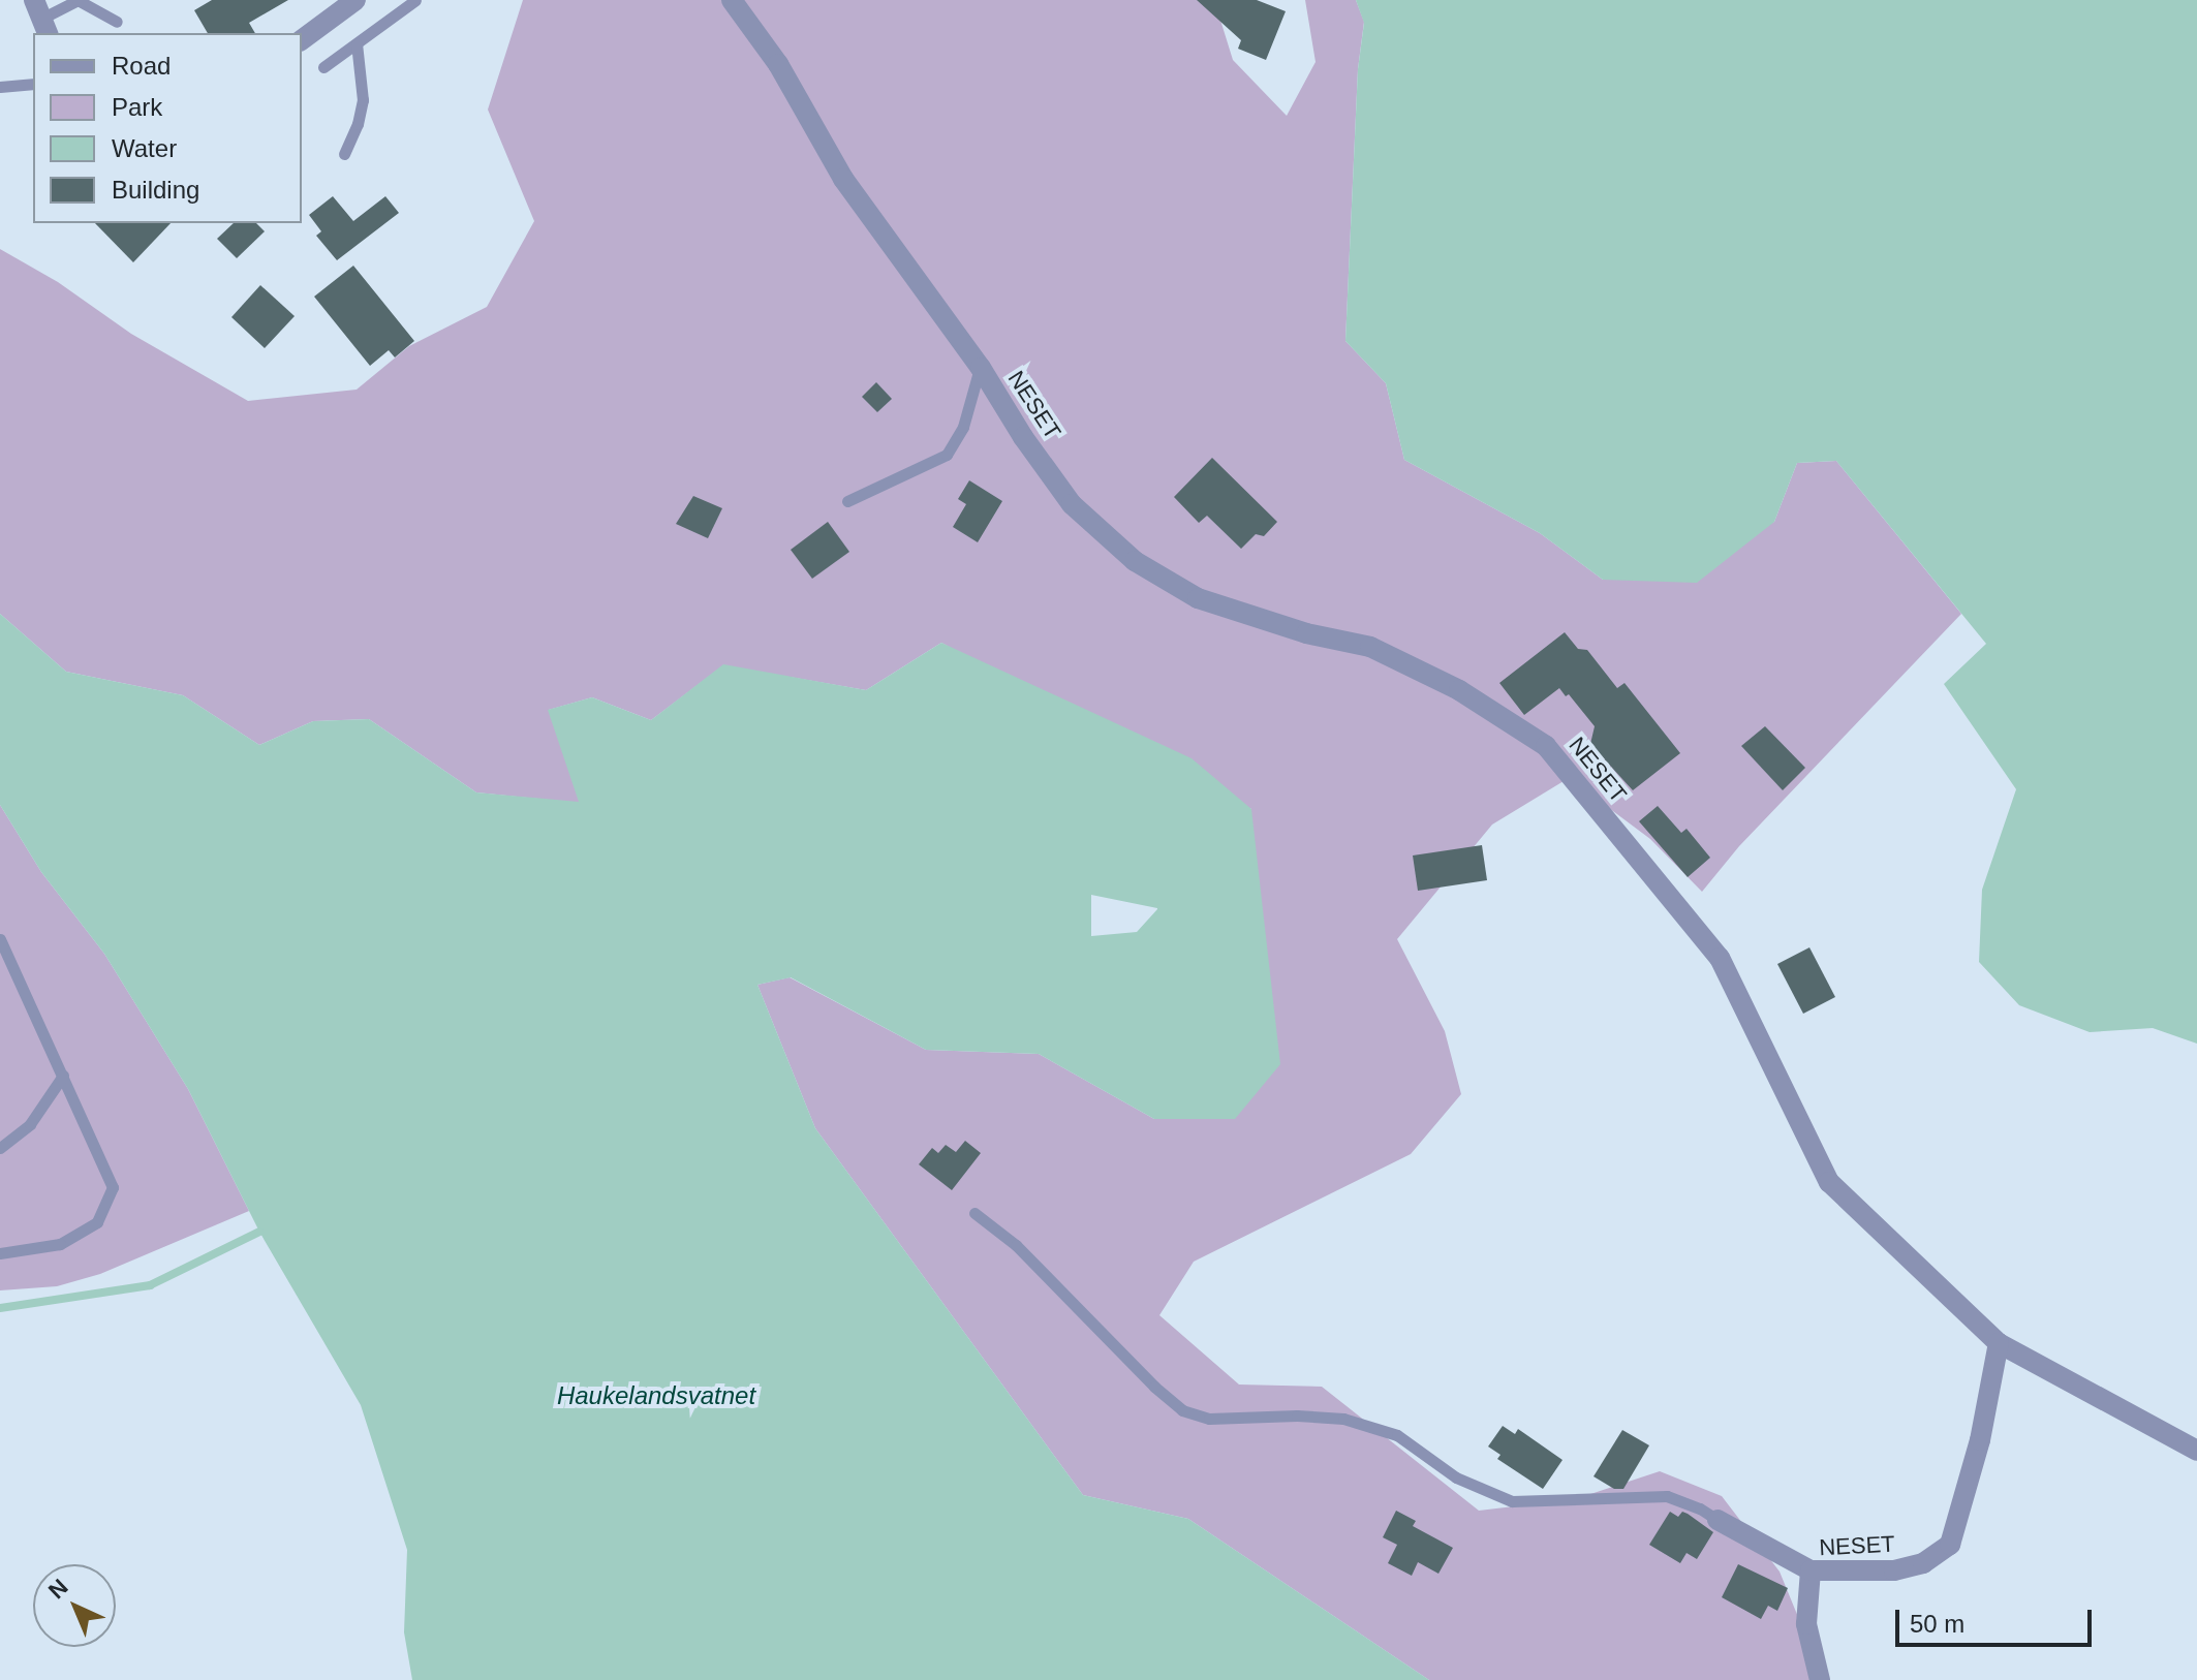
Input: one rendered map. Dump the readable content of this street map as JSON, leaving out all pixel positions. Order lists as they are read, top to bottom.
{
  "streets": {
    "street": ["NESET"]
  },
  "water": ["Haukelandsvatnet"],
  "legend": [
    "Road",
    "Park",
    "Water",
    "Building"
  ],
  "scale_bar": "50 m",
  "north": "top left"
}
